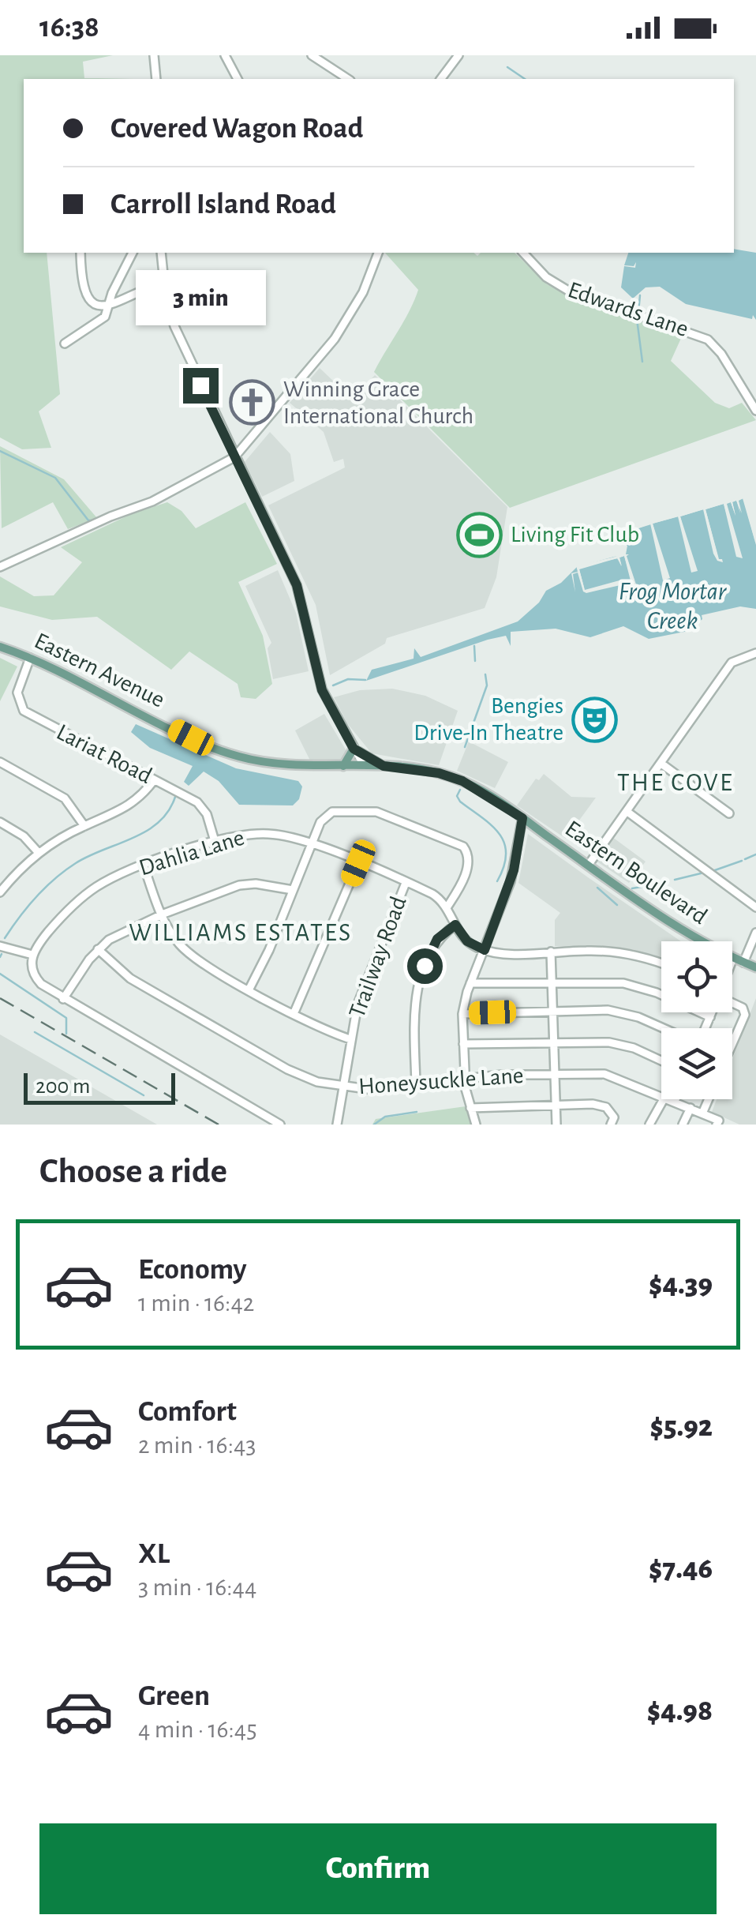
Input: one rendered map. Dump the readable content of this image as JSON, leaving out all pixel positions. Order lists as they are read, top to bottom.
{
  "streets": {
    "main road": ["Eastern Avenue", "Eastern Boulevard"],
    "street": [
      "Edwards Lane",
      "Lariat Road",
      "Dahlia Lane",
      "Trailway Road",
      "Honeysuckle Lane"
    ]
  },
  "crossings": [
    ["Eastern Avenue", "Lariat Road"],
    ["Eastern Avenue", "Eastern Boulevard"],
    ["Lariat Road", "Dahlia Lane"],
    ["Dahlia Lane", "Trailway Road"],
    ["Trailway Road", "Honeysuckle Lane"]
  ],
  "districts": ["THE COVE", "WILLIAMS ESTATES"],
  "water": ["Frog Mortar Creek"],
  "places": {
    "church": ["Winning Grace International Church"],
    "sports": ["Living Fit Club"],
    "theatre": ["Bengies Drive-In Theatre"]
  },
  "scale_bar": "200 m",
  "page": {
    "status": "16:38",
    "banner": ["Covered Wagon Road", "Carroll Island Road"],
    "bubble": "3 min",
    "scale": "200 m",
    "heading": "Choose a ride",
    "list": [
      {
        "name": "Economy",
        "note": "1 min · 16:42",
        "value": "$4.39"
      },
      {
        "name": "Comfort",
        "note": "2 min · 16:43",
        "value": "$5.92"
      },
      {
        "name": "XL",
        "note": "3 min · 16:44",
        "value": "$7.46"
      },
      {
        "name": "Green",
        "note": "4 min · 16:45",
        "value": "$4.98"
      }
    ],
    "buttons": "Confirm"
  }
}
